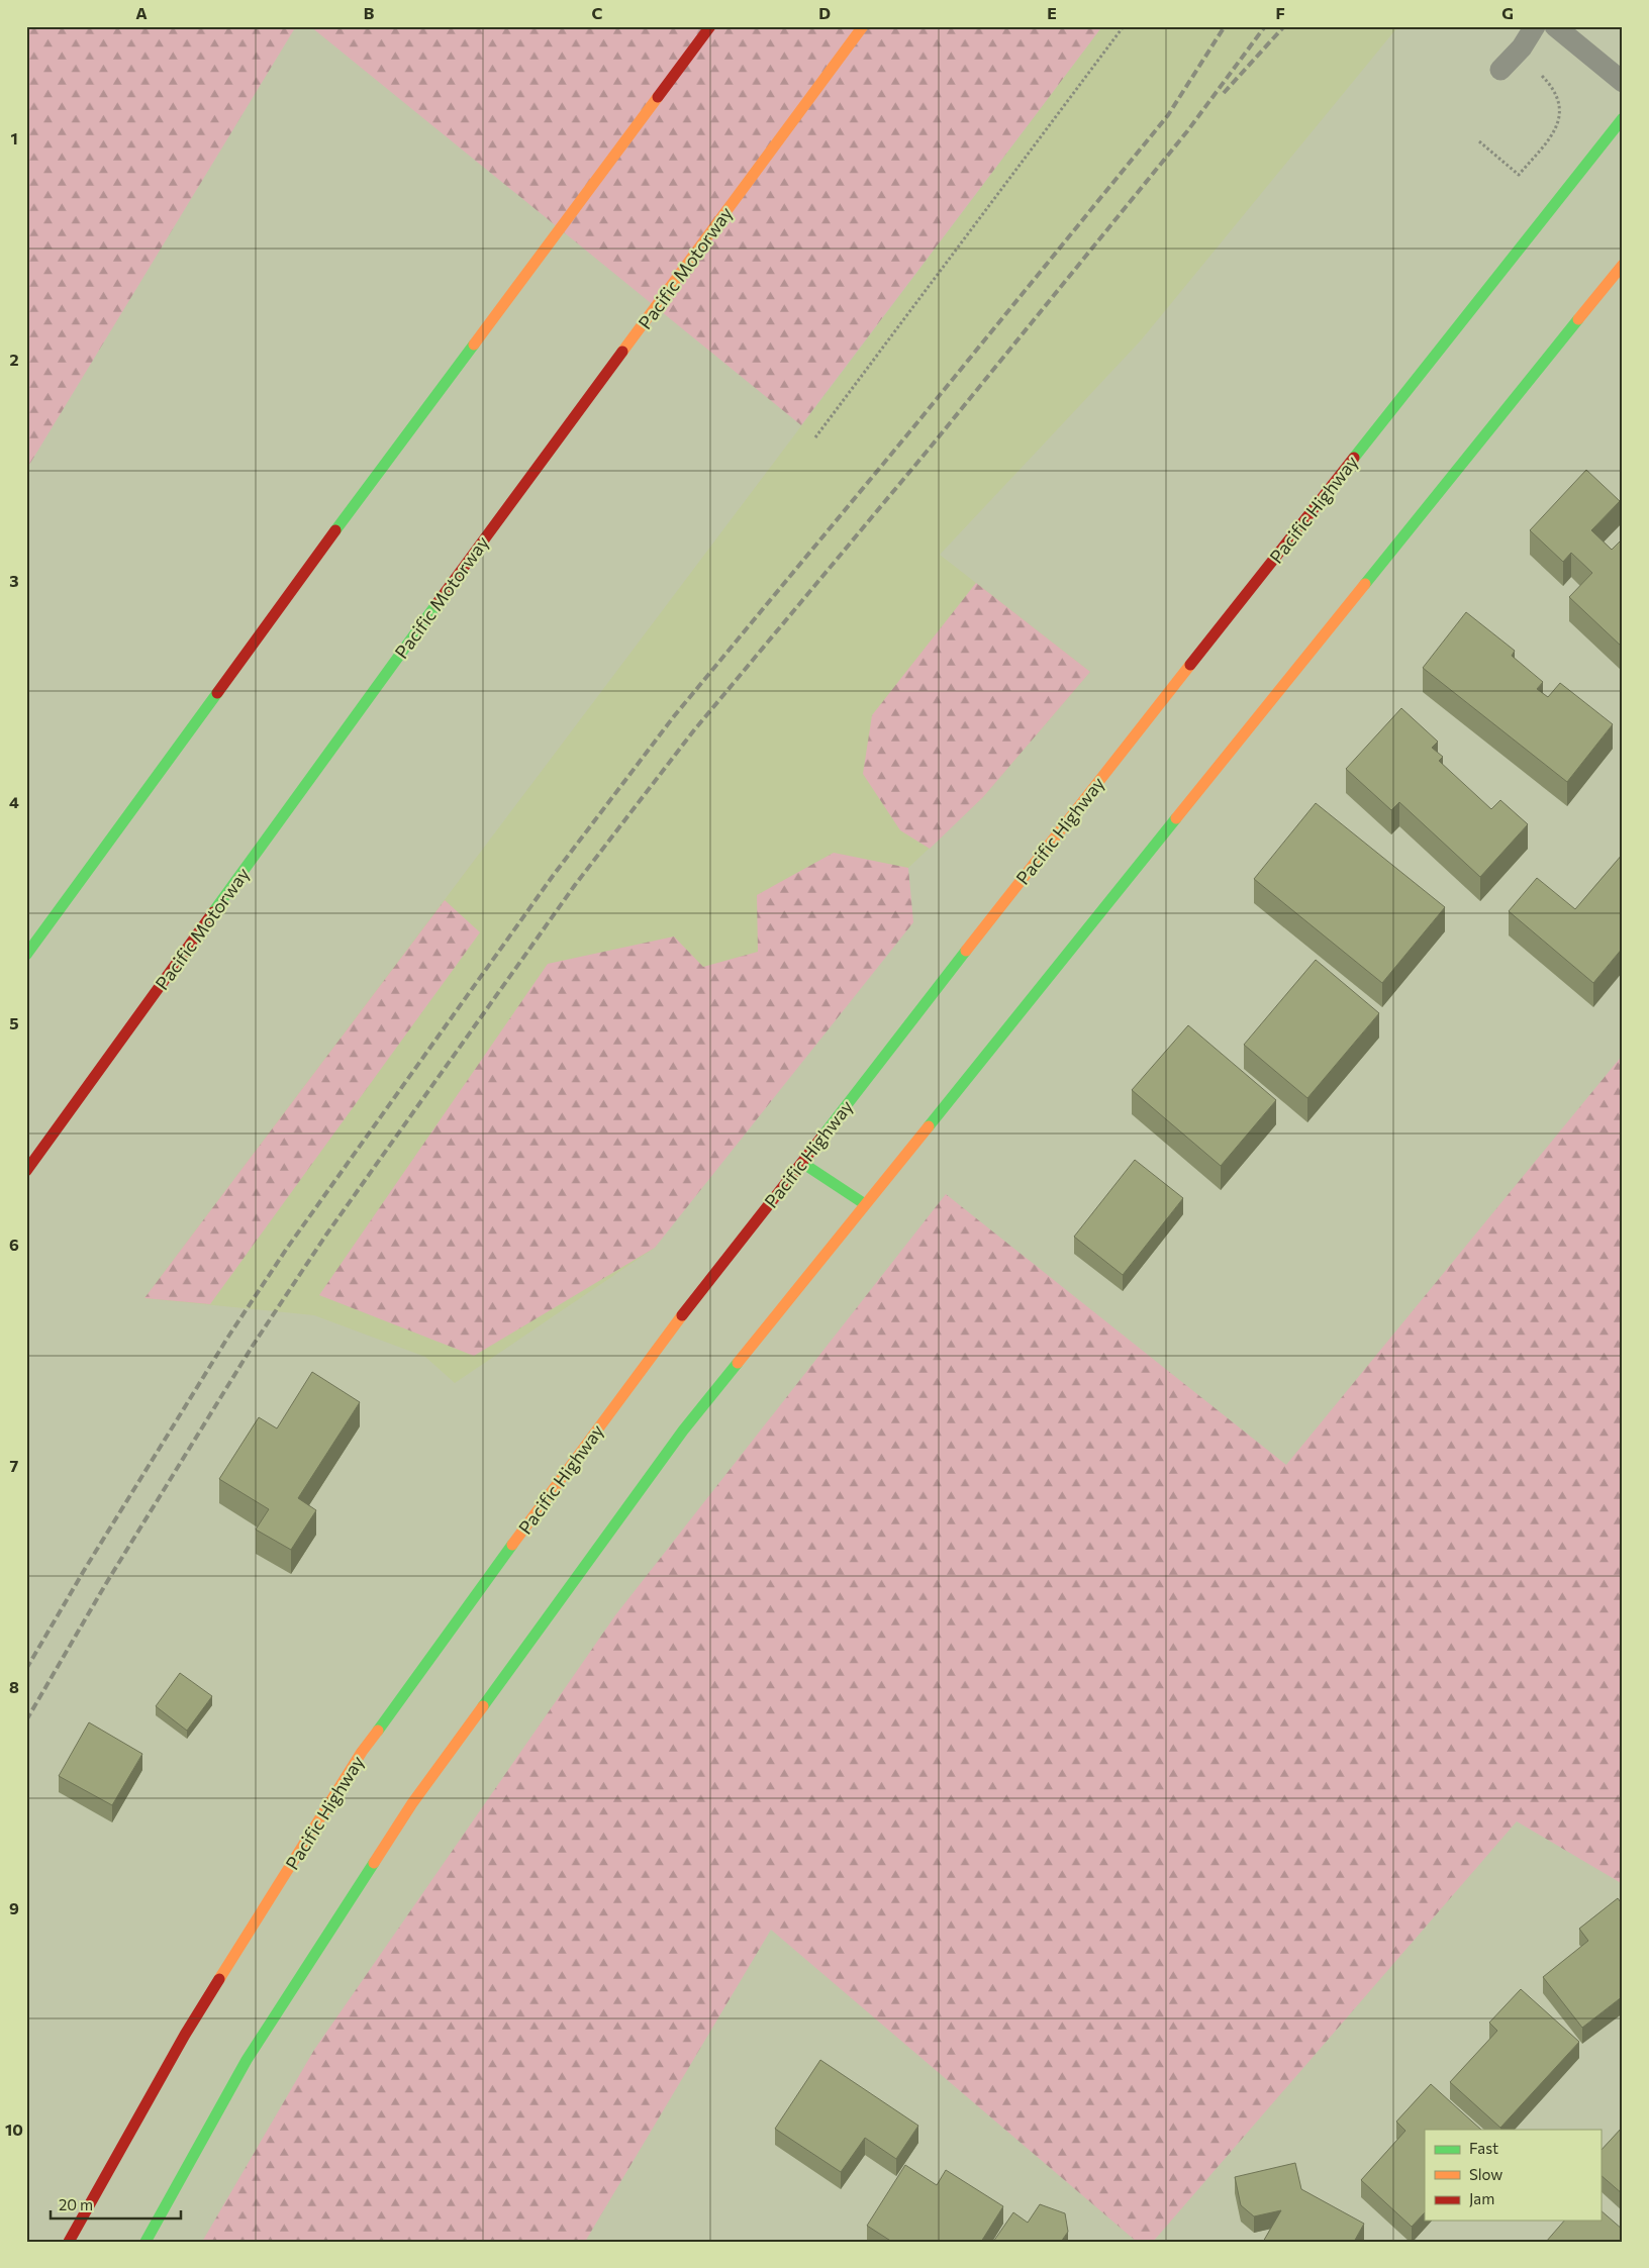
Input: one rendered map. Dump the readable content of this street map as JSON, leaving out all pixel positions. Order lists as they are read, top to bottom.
{
  "streets": {
    "main road": ["Pacific Motorway", "Pacific Highway"]
  },
  "legend": ["Fast", "Slow", "Jam"],
  "scale_bar": "20 m",
  "grid": {
    "columns": [
      "A",
      "B",
      "C",
      "D",
      "E",
      "F",
      "G"
    ],
    "rows": [
      "1",
      "2",
      "3",
      "4",
      "5",
      "6",
      "7",
      "8",
      "9",
      "10"
    ]
  }
}
